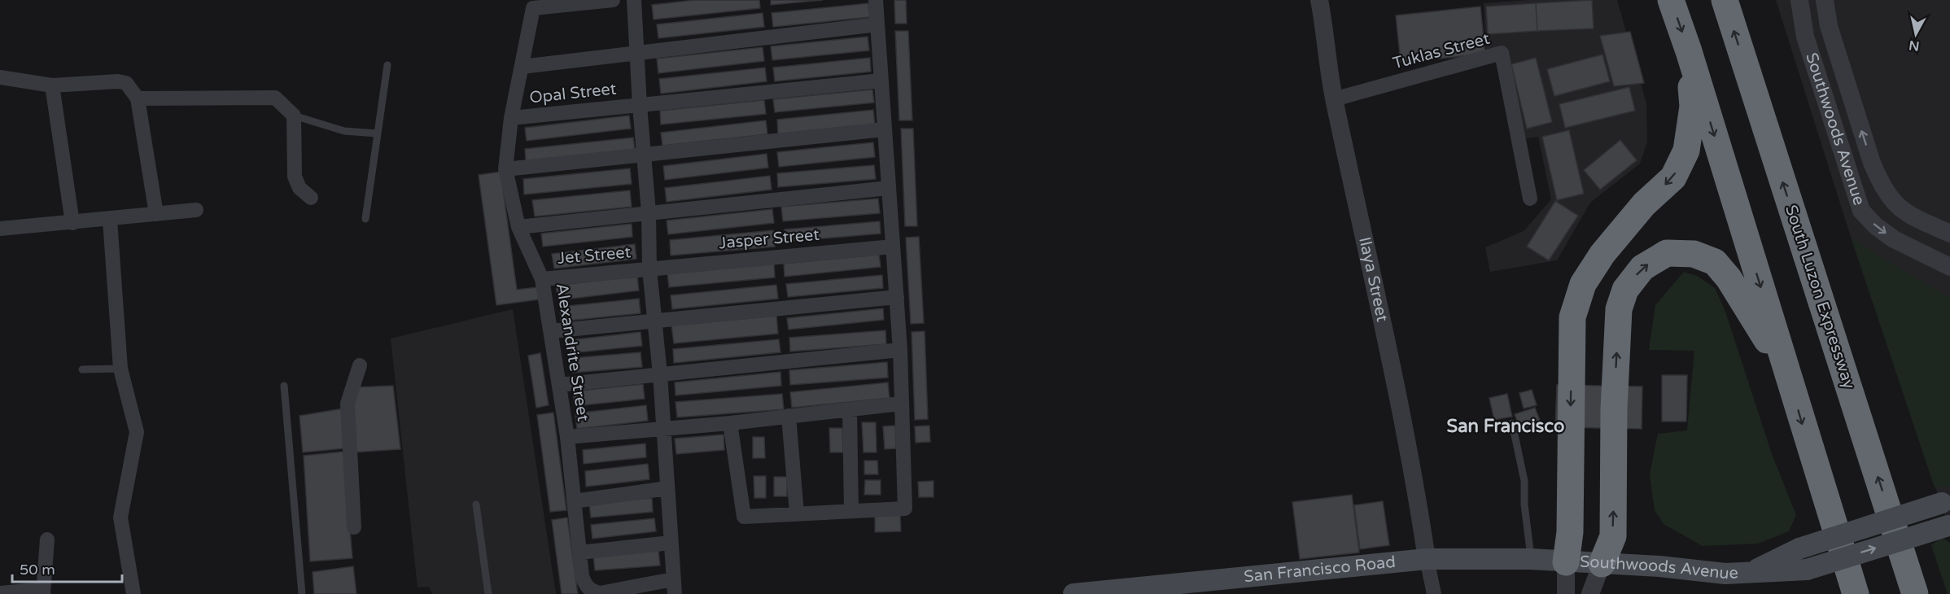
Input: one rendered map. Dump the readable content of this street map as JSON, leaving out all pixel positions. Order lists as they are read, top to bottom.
{
  "streets": {
    "highway": ["South Luzon Expressway"],
    "main road": ["Southwoods Avenue", "San Francisco Road"],
    "street": [
      "Tuklas Street",
      "Opal Street",
      "Jasper Street",
      "Jet Street",
      "Ilaya Street",
      "Alexandrite Street"
    ]
  },
  "crossings": [
    ["Tuklas Street", "Ilaya Street"],
    ["Opal Street", "Alexandrite Street"],
    ["Southwoods Avenue", "San Francisco Road"],
    ["Jasper Street", "Jet Street"],
    ["Jet Street", "Alexandrite Street"],
    ["Ilaya Street", "San Francisco Road"]
  ],
  "districts": ["San Francisco"],
  "scale_bar": "50 m",
  "north": "bottom"
}
